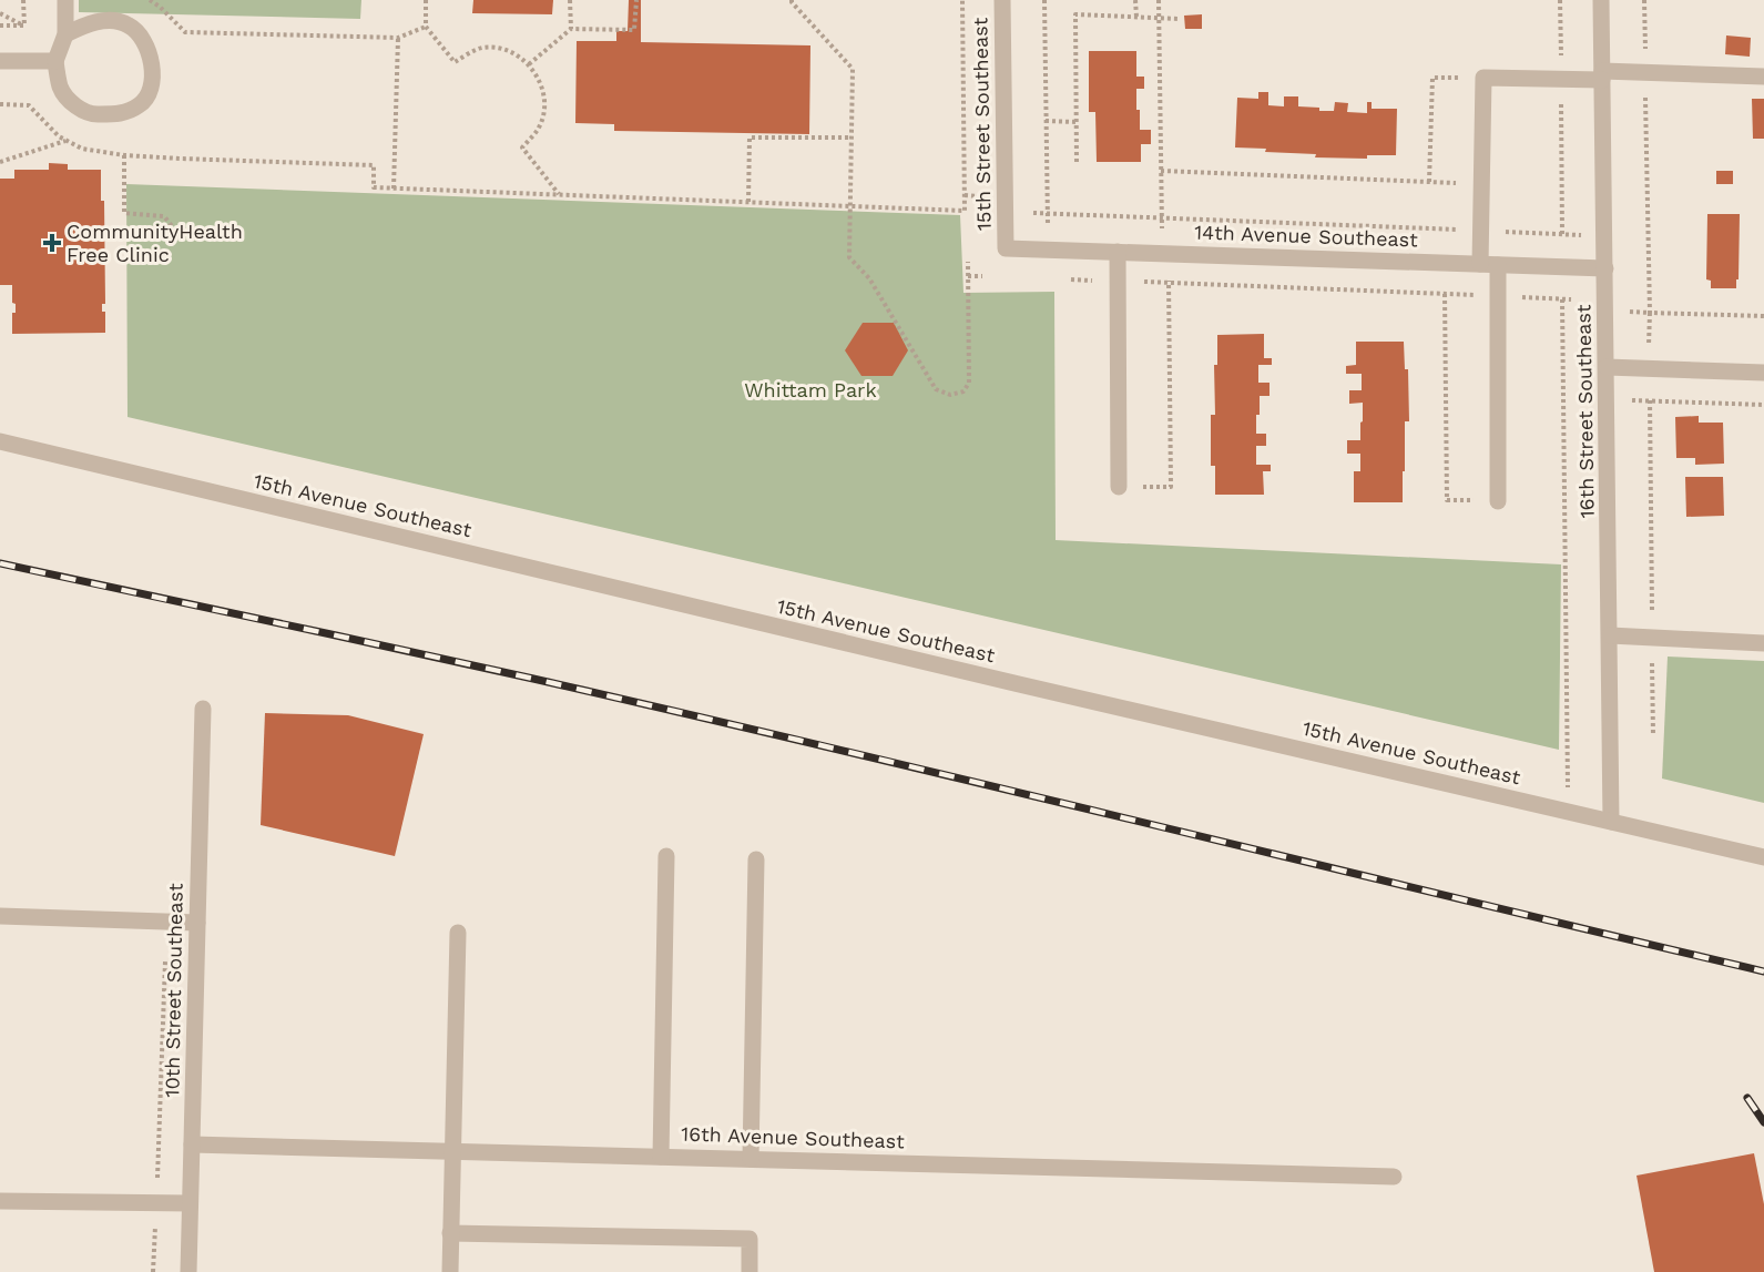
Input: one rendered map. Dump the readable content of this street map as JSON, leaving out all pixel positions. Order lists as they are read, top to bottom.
{
  "streets": {
    "street": [
      "15th Street Southeast",
      "14th Avenue Southeast",
      "16th Street Southeast",
      "15th Avenue Southeast",
      "10th Street Southeast",
      "16th Avenue Southeast"
    ]
  },
  "crossings": [
    ["15th Street Southeast", "14th Avenue Southeast"],
    ["14th Avenue Southeast", "16th Street Southeast"],
    ["16th Street Southeast", "15th Avenue Southeast"],
    ["10th Street Southeast", "16th Avenue Southeast"]
  ],
  "parks": ["Whittam Park"],
  "places": {
    "health": ["CommunityHealth Free Clinic"]
  }
}
